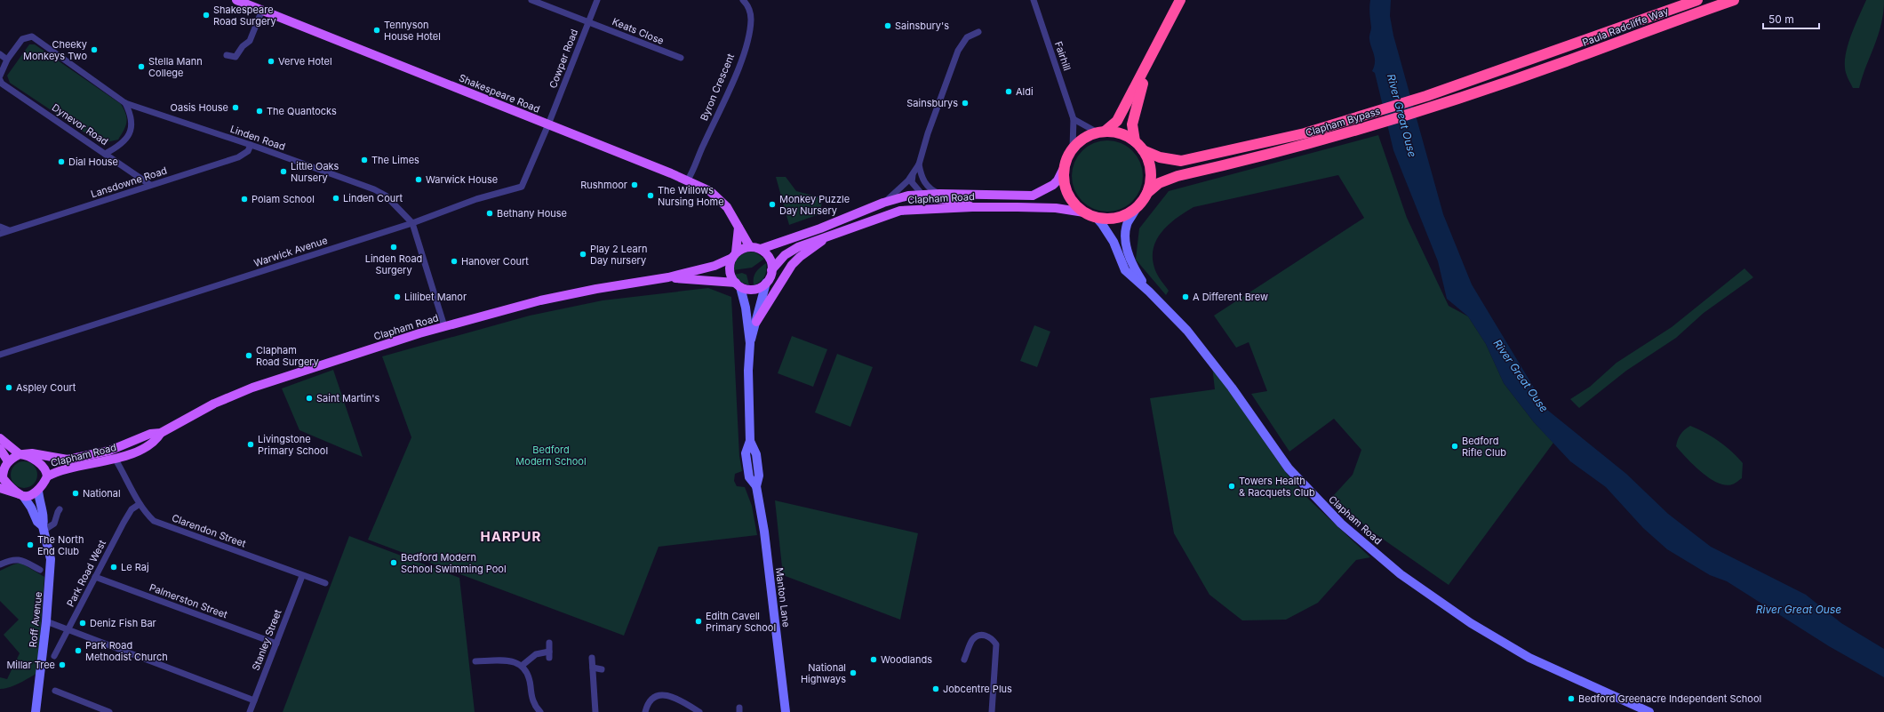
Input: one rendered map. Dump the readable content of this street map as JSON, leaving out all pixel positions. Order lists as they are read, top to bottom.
{
  "streets": {
    "highway": ["Paula Radcliffe Way", "Clapham Bypass"],
    "main road": ["Shakespeare Road", "Clapham Road"],
    "street": [
      "Keats Close",
      "Fairhill",
      "Cowper Road",
      "Byron Crescent",
      "Dynevor Road",
      "Linden Road",
      "Lansdowne Road",
      "Warwick Avenue",
      "Clarendon Street",
      "Park Road West",
      "Manton Lane",
      "Palmerston Street",
      "Roff Avenue",
      "Stanley Street"
    ]
  },
  "crossings": [
    ["Paula Radcliffe Way", "Clapham Bypass"],
    ["Keats Close", "Cowper Road"],
    ["Fairhill", "Clapham Bypass"],
    ["Fairhill", "Clapham Road"],
    ["Cowper Road", "Shakespeare Road"],
    ["Cowper Road", "Warwick Avenue"],
    ["Byron Crescent", "Shakespeare Road"],
    ["Shakespeare Road", "Clapham Road"],
    ["Shakespeare Road", "Warwick Avenue"],
    ["Shakespeare Road", "Manton Lane"],
    ["Clapham Bypass", "Clapham Road"],
    ["Dynevor Road", "Lansdowne Road"],
    ["Linden Road", "Lansdowne Road"],
    ["Linden Road", "Clapham Road"],
    ["Linden Road", "Warwick Avenue"],
    ["Clapham Road", "Clarendon Street"],
    ["Clapham Road", "Manton Lane"],
    ["Clapham Road", "Roff Avenue"],
    ["Clarendon Street", "Park Road West"],
    ["Clarendon Street", "Stanley Street"],
    ["Park Road West", "Palmerston Street"],
    ["Palmerston Street", "Stanley Street"]
  ],
  "districts": ["HARPUR"],
  "water": ["River Great Ouse"],
  "parks": ["Bedford Modern School"],
  "places": [
    "Shakespeare Road Surgery",
    "Sainsbury's",
    "Tennyson House Hotel",
    "Cheeky Monkeys Two",
    "Verve Hotel",
    "Stella Mann College",
    "Aldi",
    "Sainsburys",
    "Oasis House",
    "The Quantocks",
    "The Limes",
    "Dial House",
    "Little Oaks Nursery",
    "Warwick House",
    "Rushmoor",
    "The Willows Nursing Home",
    "Linden Court",
    "Polam School",
    "Monkey Puzzle Day Nursery",
    "Bethany House",
    "Linden Road Surgery",
    "Play 2 Learn Day nursery",
    "Hanover Court",
    "Lillibet Manor",
    "A Different Brew",
    "Clapham Road Surgery",
    "Aspley Court",
    "Saint Martin's",
    "Livingstone Primary School",
    "Bedford Rifle Club",
    "Towers Health & Racquets Club",
    "National",
    "The North End Club",
    "Bedford Modern School Swimming Pool",
    "Le Raj",
    "Edith Cavell Primary School",
    "Deniz Fish Bar",
    "Park Road Methodist Church",
    "Woodlands",
    "Millar Tree",
    "National Highways",
    "Jobcentre Plus",
    "Bedford Greenacre Independent School"
  ],
  "scale_bar": "50 m"
}
